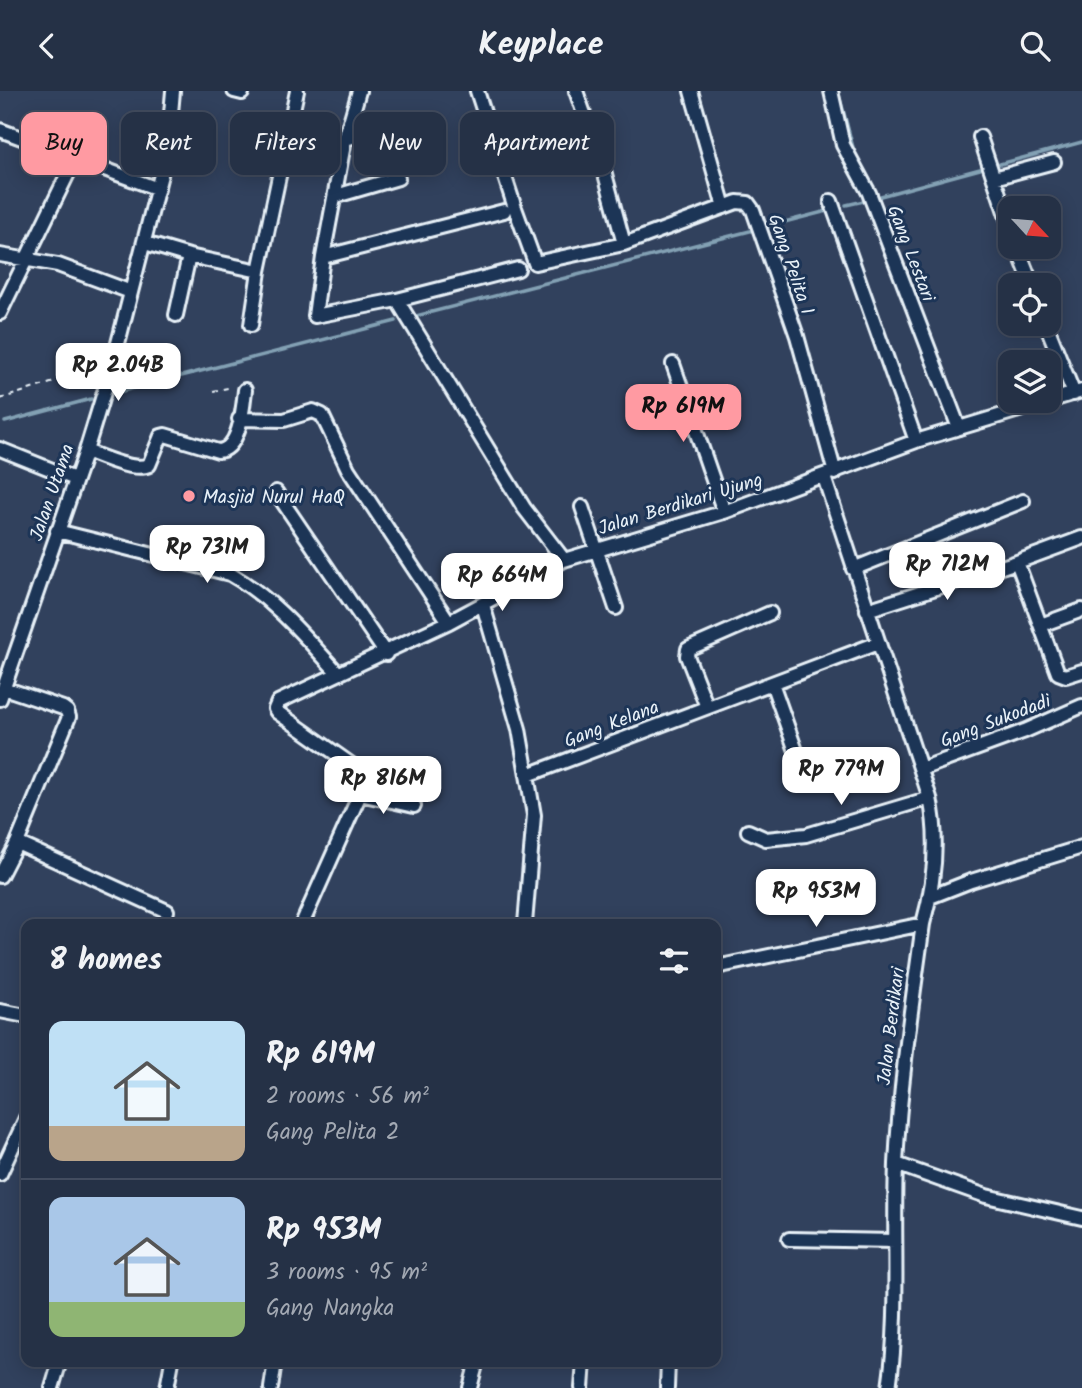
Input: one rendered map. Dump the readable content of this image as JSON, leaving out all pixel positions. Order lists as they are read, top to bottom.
{
  "streets": {
    "street": [
      "Gang Lestari",
      "Gang Pelita 1",
      "Jalan Utama",
      "Jalan Berdikari Ujung",
      "Gang Sukodadi",
      "Gang Kelana",
      "Jalan Berdikari"
    ]
  },
  "crossings": [
    ["Gang Lestari", "Jalan Berdikari Ujung"],
    ["Gang Pelita 1", "Jalan Berdikari Ujung"],
    ["Gang Pelita 1", "Jalan Berdikari"],
    ["Jalan Berdikari Ujung", "Jalan Berdikari"],
    ["Gang Sukodadi", "Jalan Berdikari"],
    ["Gang Kelana", "Jalan Berdikari"]
  ],
  "places": ["Masjid Nurul HaQ"],
  "north": "bottom right",
  "page": {
    "header": "Keyplace",
    "chip": [
      "Buy",
      "Rent",
      "Filters",
      "New",
      "Apartment"
    ],
    "price": [
      "Rp 2.04B",
      "Rp 619M",
      "Rp 731M",
      "Rp 712M",
      "Rp 664M",
      "Rp 779M",
      "Rp 816M",
      "Rp 953M"
    ],
    "heading": "8 homes",
    "list": [
      {
        "name": "Rp 619M",
        "note": "2 rooms · 56 m² · Gang Pelita 2"
      },
      {
        "name": "Rp 953M",
        "note": "3 rooms · 95 m² · Gang Nangka"
      }
    ]
  }
}
